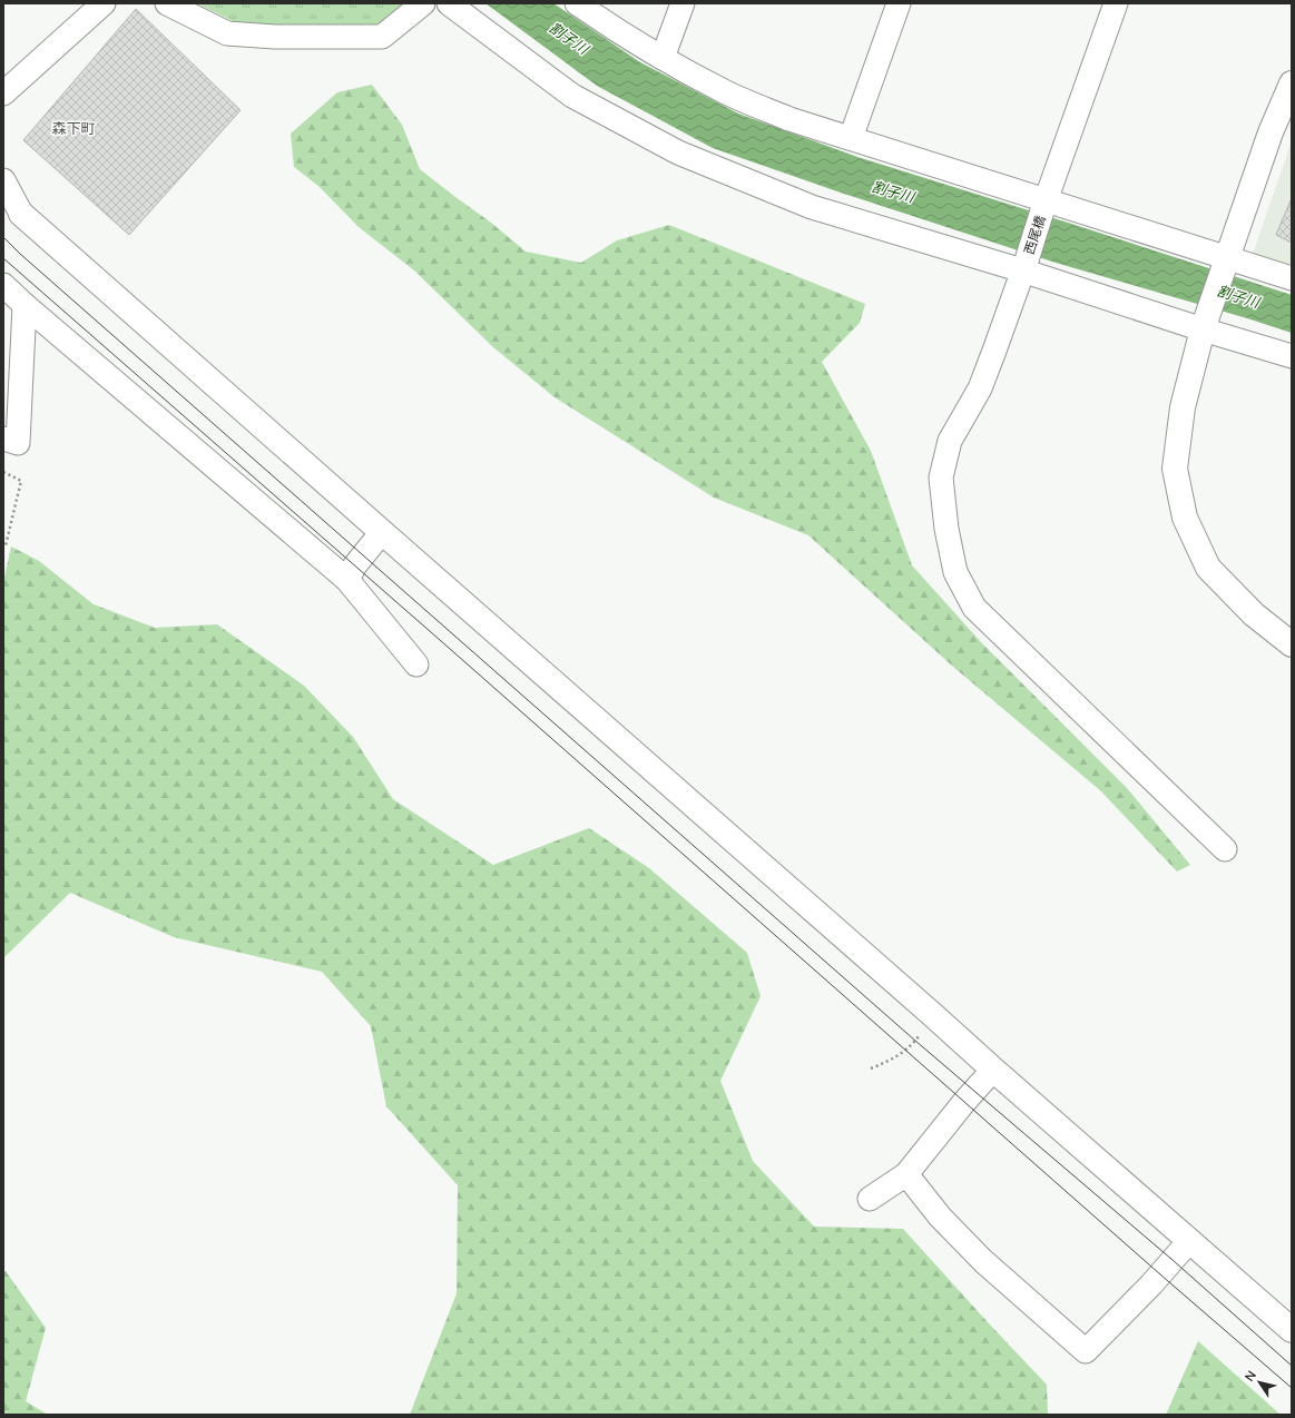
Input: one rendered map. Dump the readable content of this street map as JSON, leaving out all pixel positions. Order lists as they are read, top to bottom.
{
  "streets": {
    "street": ["西尾橋"]
  },
  "districts": ["森下町"],
  "water": ["割子川"],
  "north": "top left"
}
